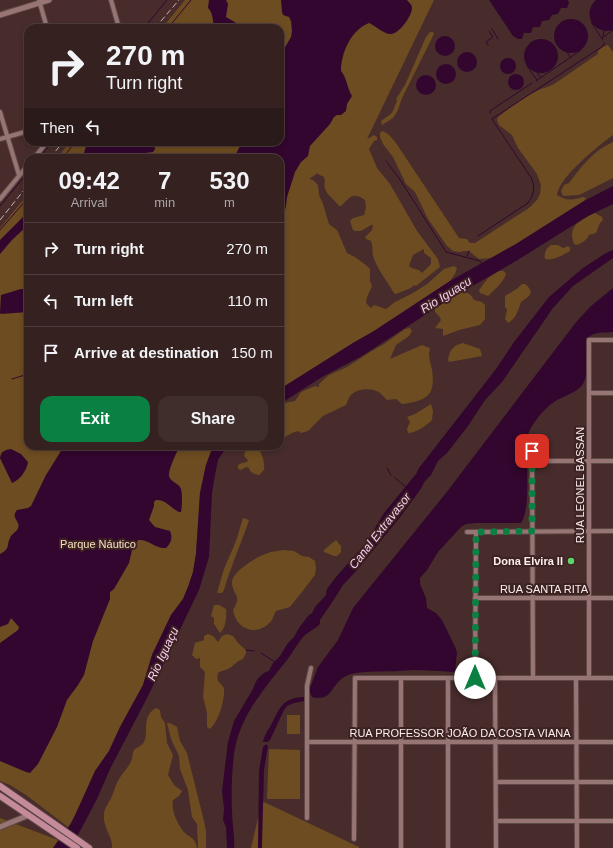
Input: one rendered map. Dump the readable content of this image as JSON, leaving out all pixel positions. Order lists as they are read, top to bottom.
{
  "streets": {
    "street": ["RUA LEONEL BASSAN", "RUA SANTA RITA", "RUA PROFESSOR JOÃO DA COSTA VIANA"]
  },
  "crossings": [
    ["RUA LEONEL BASSAN", "RUA SANTA RITA"]
  ],
  "water": ["Rio Iguaçu", "Canal Extravasor"],
  "parks": ["Parque Náutico"],
  "places": ["Dona Elvira II"],
  "page": {
    "turn": ["270 m", "Turn right"],
    "then": "Then",
    "eta": [
      "09:42",
      "Arrival",
      "7",
      "min",
      "530",
      "m"
    ],
    "list": [
      {
        "name": "Turn right",
        "value": "270 m"
      },
      {
        "name": "Turn left",
        "value": "110 m"
      },
      {
        "name": "Arrive at destination",
        "value": "150 m"
      }
    ],
    "buttons": ["Exit", "Share"]
  }
}
